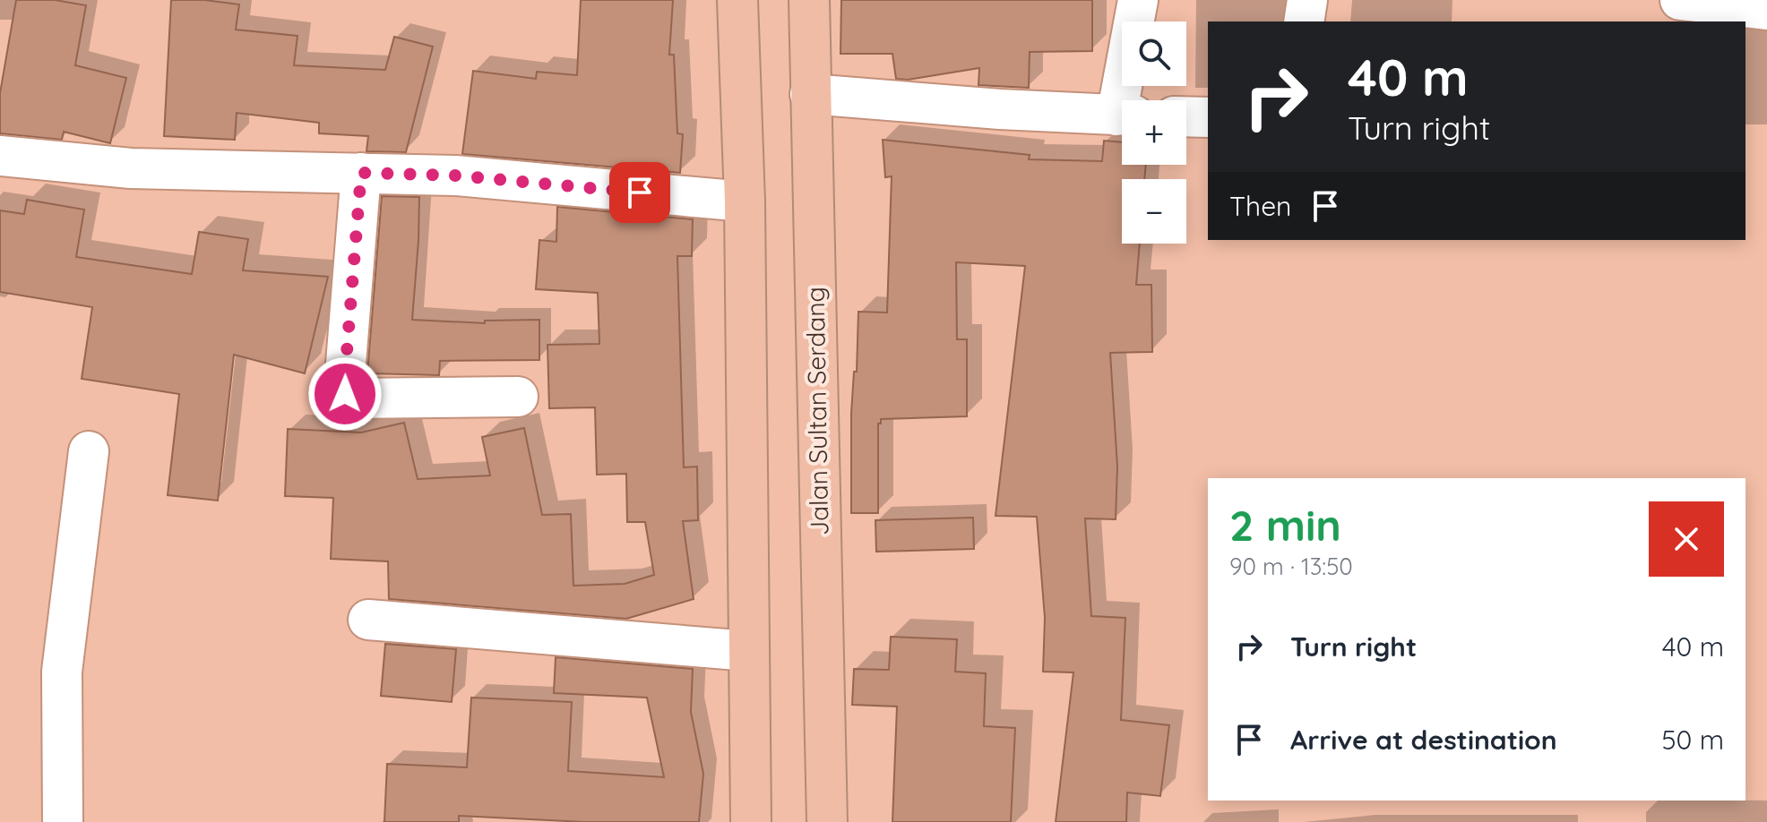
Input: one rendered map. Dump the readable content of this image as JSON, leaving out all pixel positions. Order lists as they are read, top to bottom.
{
  "streets": {
    "highway": ["Jalan Sultan Serdang"]
  },
  "page": {
    "map_buttons": ["+", "−"],
    "turn": ["40 m", "Turn right"],
    "then": "Then",
    "heading": ["2 min", "90 m · 13:50"],
    "list": [
      {
        "name": "Turn right",
        "value": "40 m"
      },
      {
        "name": "Arrive at destination",
        "value": "50 m"
      }
    ]
  }
}
